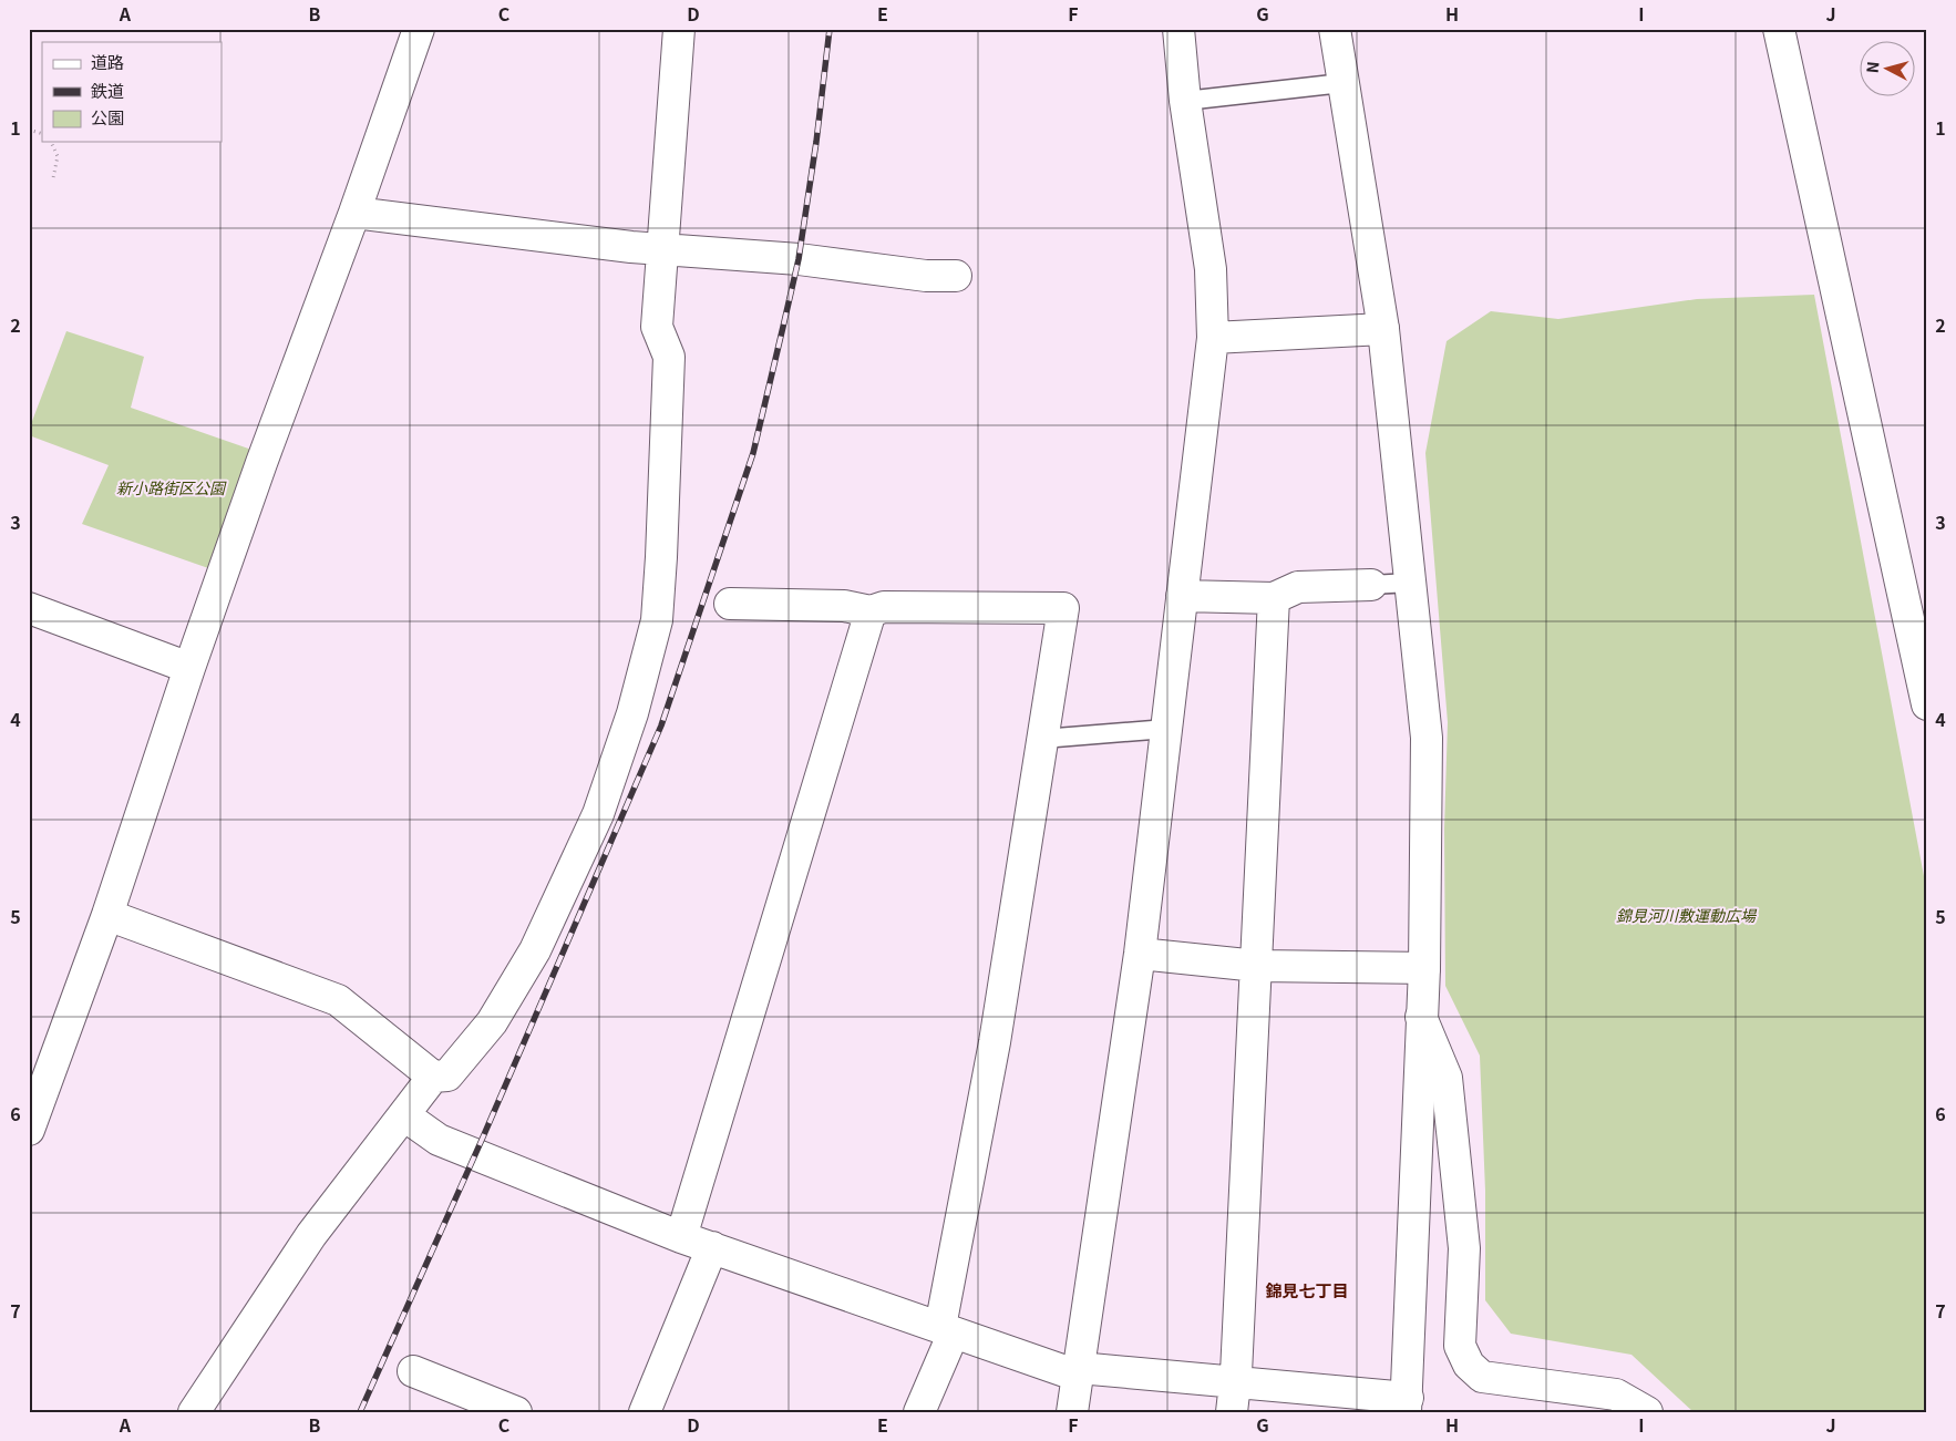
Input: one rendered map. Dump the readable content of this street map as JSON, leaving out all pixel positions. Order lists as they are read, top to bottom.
{
  "districts": ["錦見七丁目"],
  "parks": ["新小路街区公園", "錦見河川敷運動広場"],
  "legend": ["道路", "鉄道", "公園"],
  "north": "left",
  "grid": {
    "columns": [
      "A",
      "B",
      "C",
      "D",
      "E",
      "F",
      "G",
      "H",
      "I",
      "J"
    ],
    "rows": [
      "1",
      "2",
      "3",
      "4",
      "5",
      "6",
      "7"
    ]
  }
}
